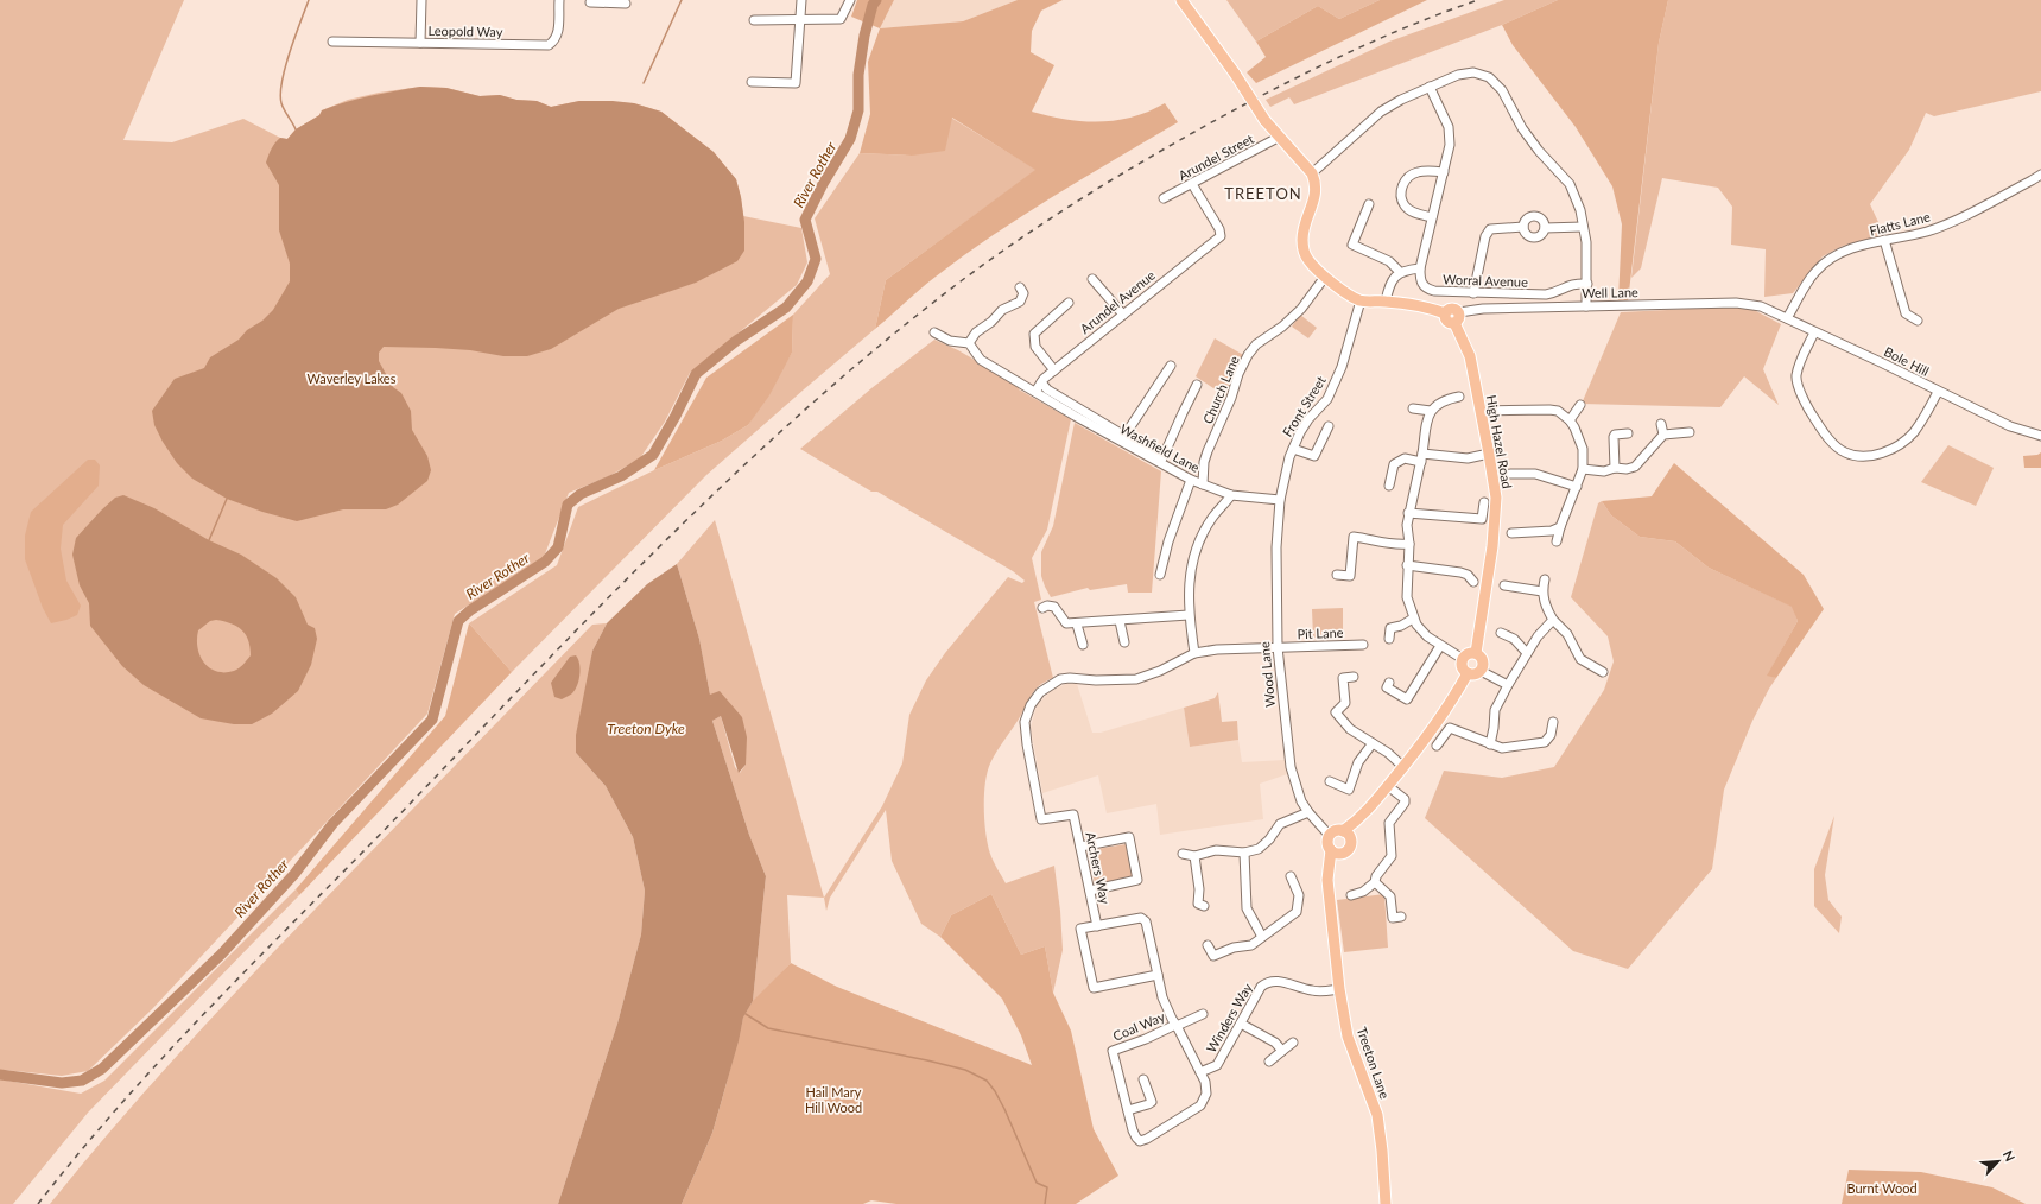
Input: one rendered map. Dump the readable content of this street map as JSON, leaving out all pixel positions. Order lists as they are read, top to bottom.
{
  "streets": {
    "main road": ["High Hazel Road", "Treeton Lane"],
    "street": [
      "Leopold Way",
      "Arundel Street",
      "Flatts Lane",
      "Worral Avenue",
      "Well Lane",
      "Arundel Avenue",
      "Bole Hill",
      "Church Lane",
      "Front Street",
      "Washfield Lane",
      "Pit Lane",
      "Wood Lane",
      "Archers Way",
      "Winders Way",
      "Coal Way"
    ]
  },
  "crossings": [
    ["Arundel Street", "Arundel Avenue"],
    ["Flatts Lane", "Bole Hill"],
    ["Well Lane", "Bole Hill"],
    ["Well Lane", "High Hazel Road"],
    ["Arundel Avenue", "Washfield Lane"],
    ["Church Lane", "Washfield Lane"],
    ["Front Street", "Washfield Lane"],
    ["Front Street", "Wood Lane"],
    ["Washfield Lane", "Wood Lane"],
    ["Pit Lane", "Wood Lane"],
    ["Pit Lane", "Archers Way"],
    ["Wood Lane", "Treeton Lane"],
    ["Winders Way", "Treeton Lane"]
  ],
  "districts": ["TREETON"],
  "water": ["River Rother", "Treeton Dyke"],
  "parks": ["Waverley Lakes", "Hail Mary Hill Wood", "Burnt Wood"],
  "north": "top right"
}
